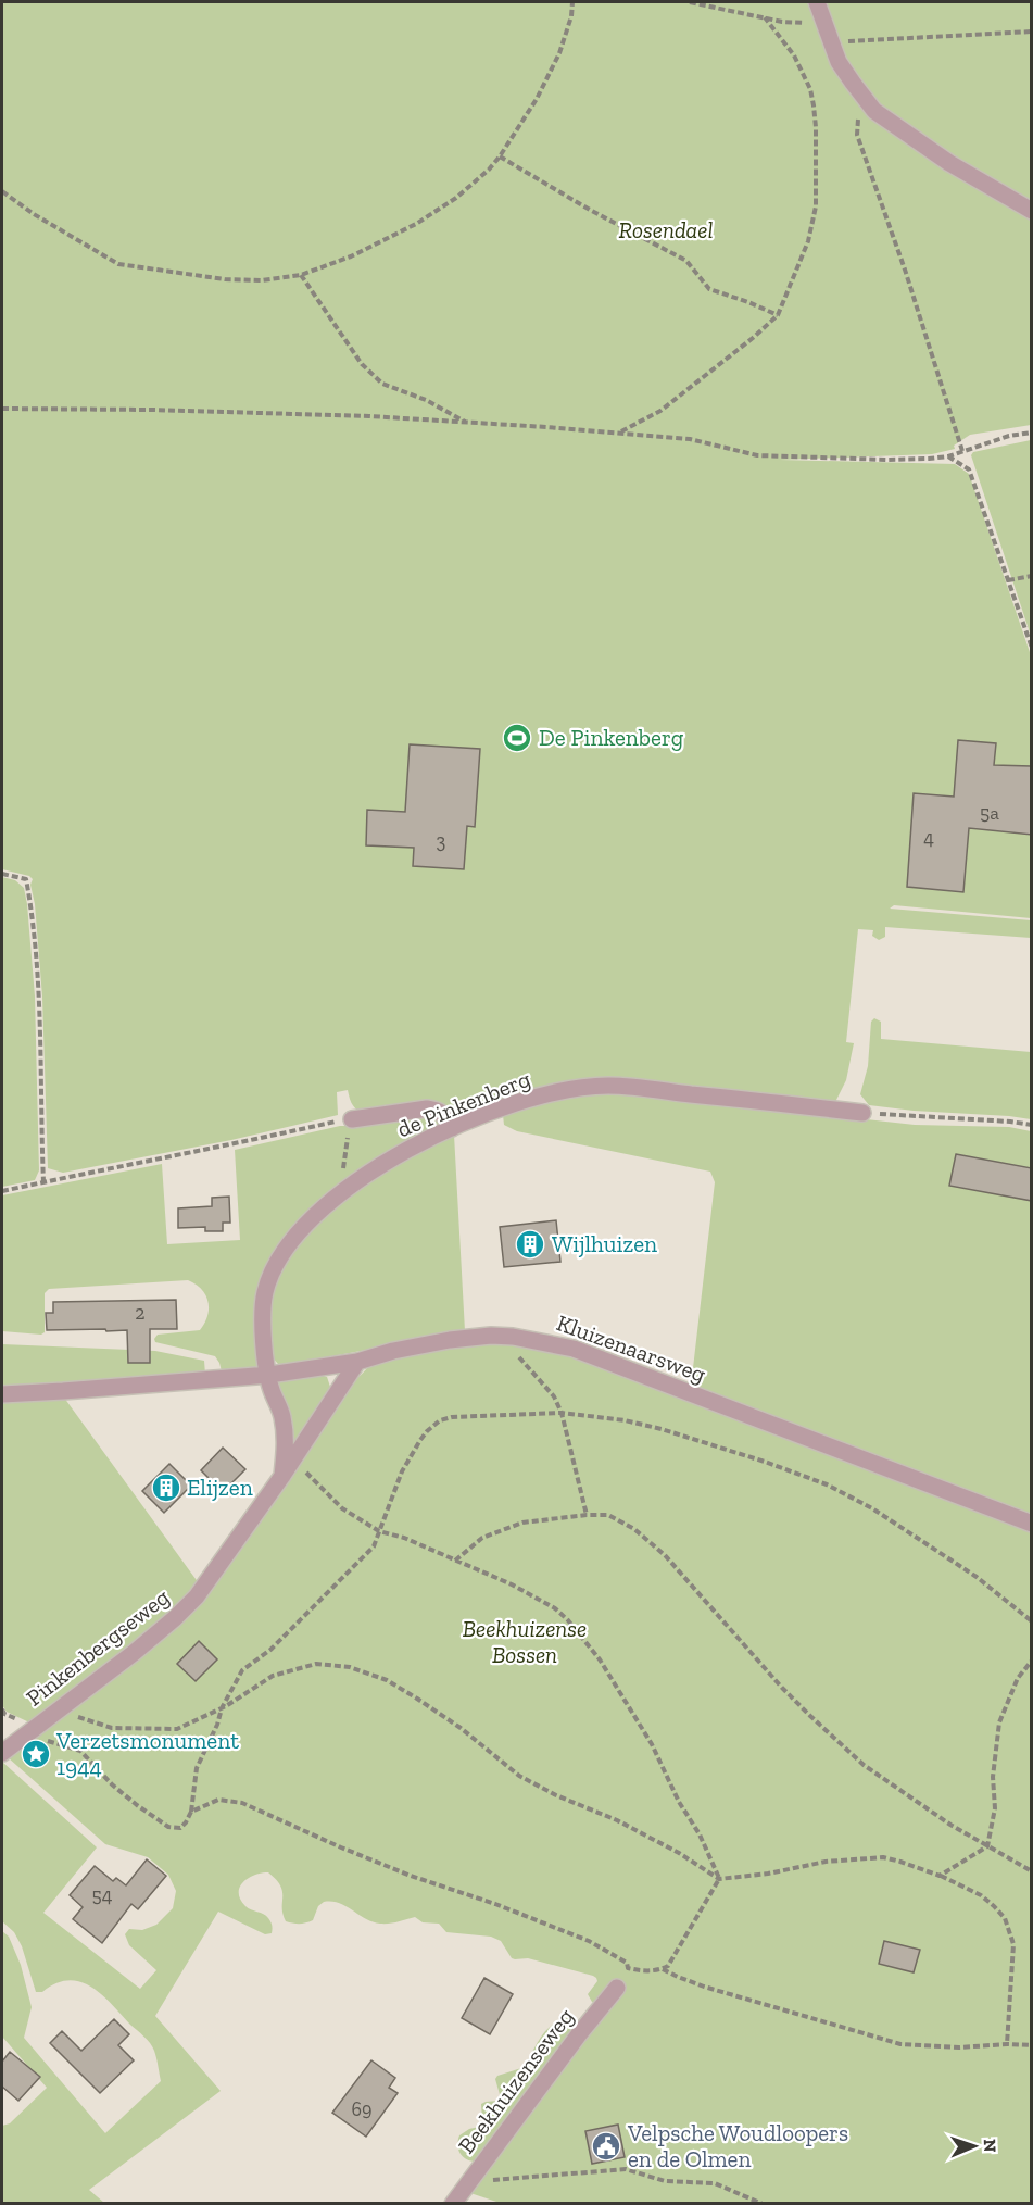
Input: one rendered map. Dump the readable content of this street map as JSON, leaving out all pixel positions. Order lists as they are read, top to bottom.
{
  "streets": {
    "street": [
      "de Pinkenberg",
      "Kluizenaarsweg",
      "Pinkenbergseweg",
      "Beekhuizenseweg"
    ]
  },
  "crossings": [
    ["de Pinkenberg", "Kluizenaarsweg"],
    ["de Pinkenberg", "Pinkenbergseweg"],
    ["Kluizenaarsweg", "Pinkenbergseweg"]
  ],
  "parks": ["Rosendael", "Beekhuizense Bossen"],
  "places": {
    "sports": ["De Pinkenberg"],
    "building": ["Wijlhuizen", "Elijzen"],
    "place": ["Verzetsmonument 1944"],
    "public building": ["Velpsche Woudloopers en de Olmen"]
  },
  "house_numbers": [
    "5a",
    "4",
    "3",
    "2",
    "54",
    "69"
  ],
  "north": "right"
}
